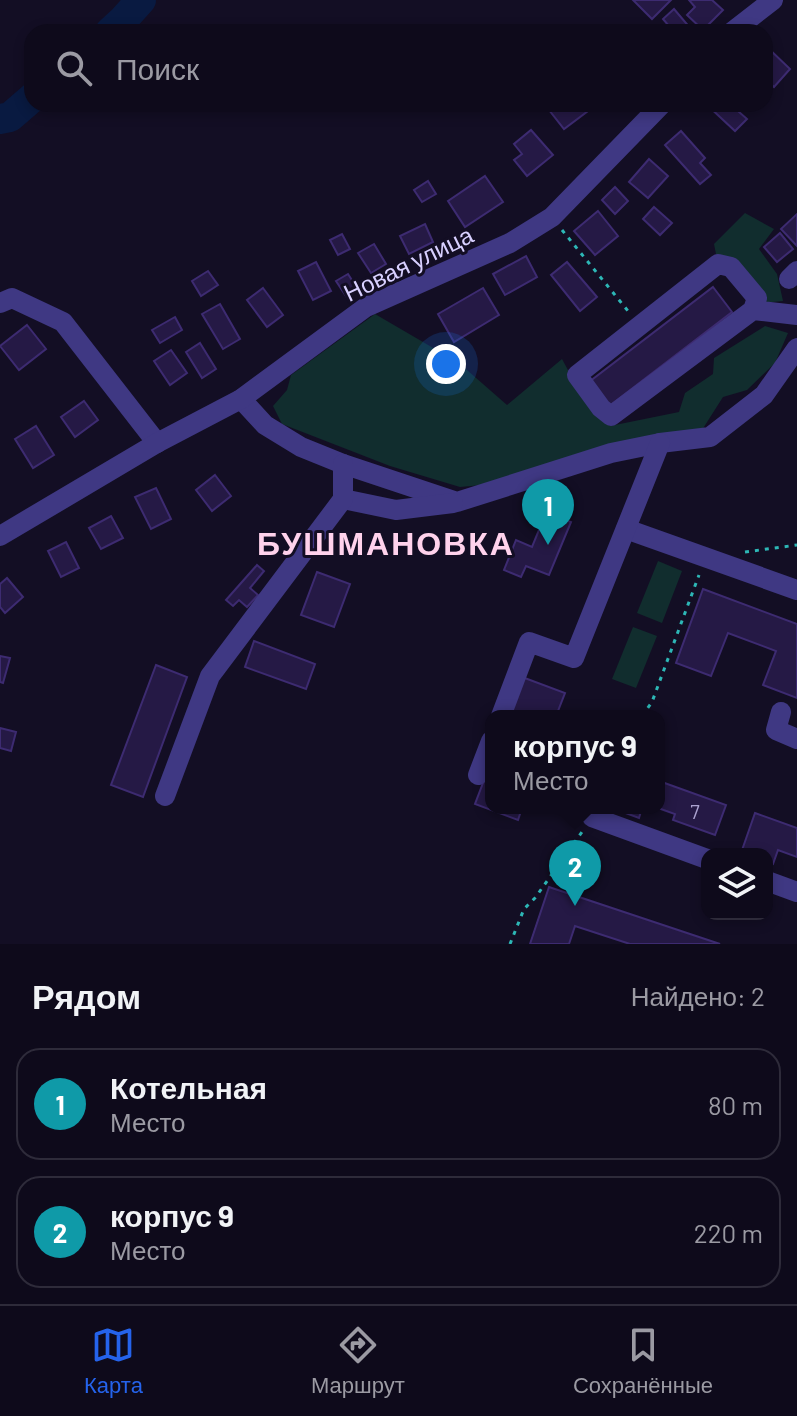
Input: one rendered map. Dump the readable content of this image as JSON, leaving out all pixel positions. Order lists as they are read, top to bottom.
{
  "streets": {
    "street": ["Новая улица"]
  },
  "districts": ["БУШМАНОВКА"],
  "house_numbers": ["7"],
  "page": {
    "search": "Поиск",
    "pins": ["1", "2"],
    "popup": ["корпус 9", "Место"],
    "heading": ["Рядом", "Найдено: 2"],
    "list": [
      {
        "mark": "1",
        "name": "Котельная",
        "note": "Место",
        "value": "80 m"
      },
      {
        "mark": "2",
        "name": "корпус 9",
        "note": "Место",
        "value": "220 m"
      }
    ],
    "nav": ["Карта", "Маршрут", "Сохранённые"]
  }
}
